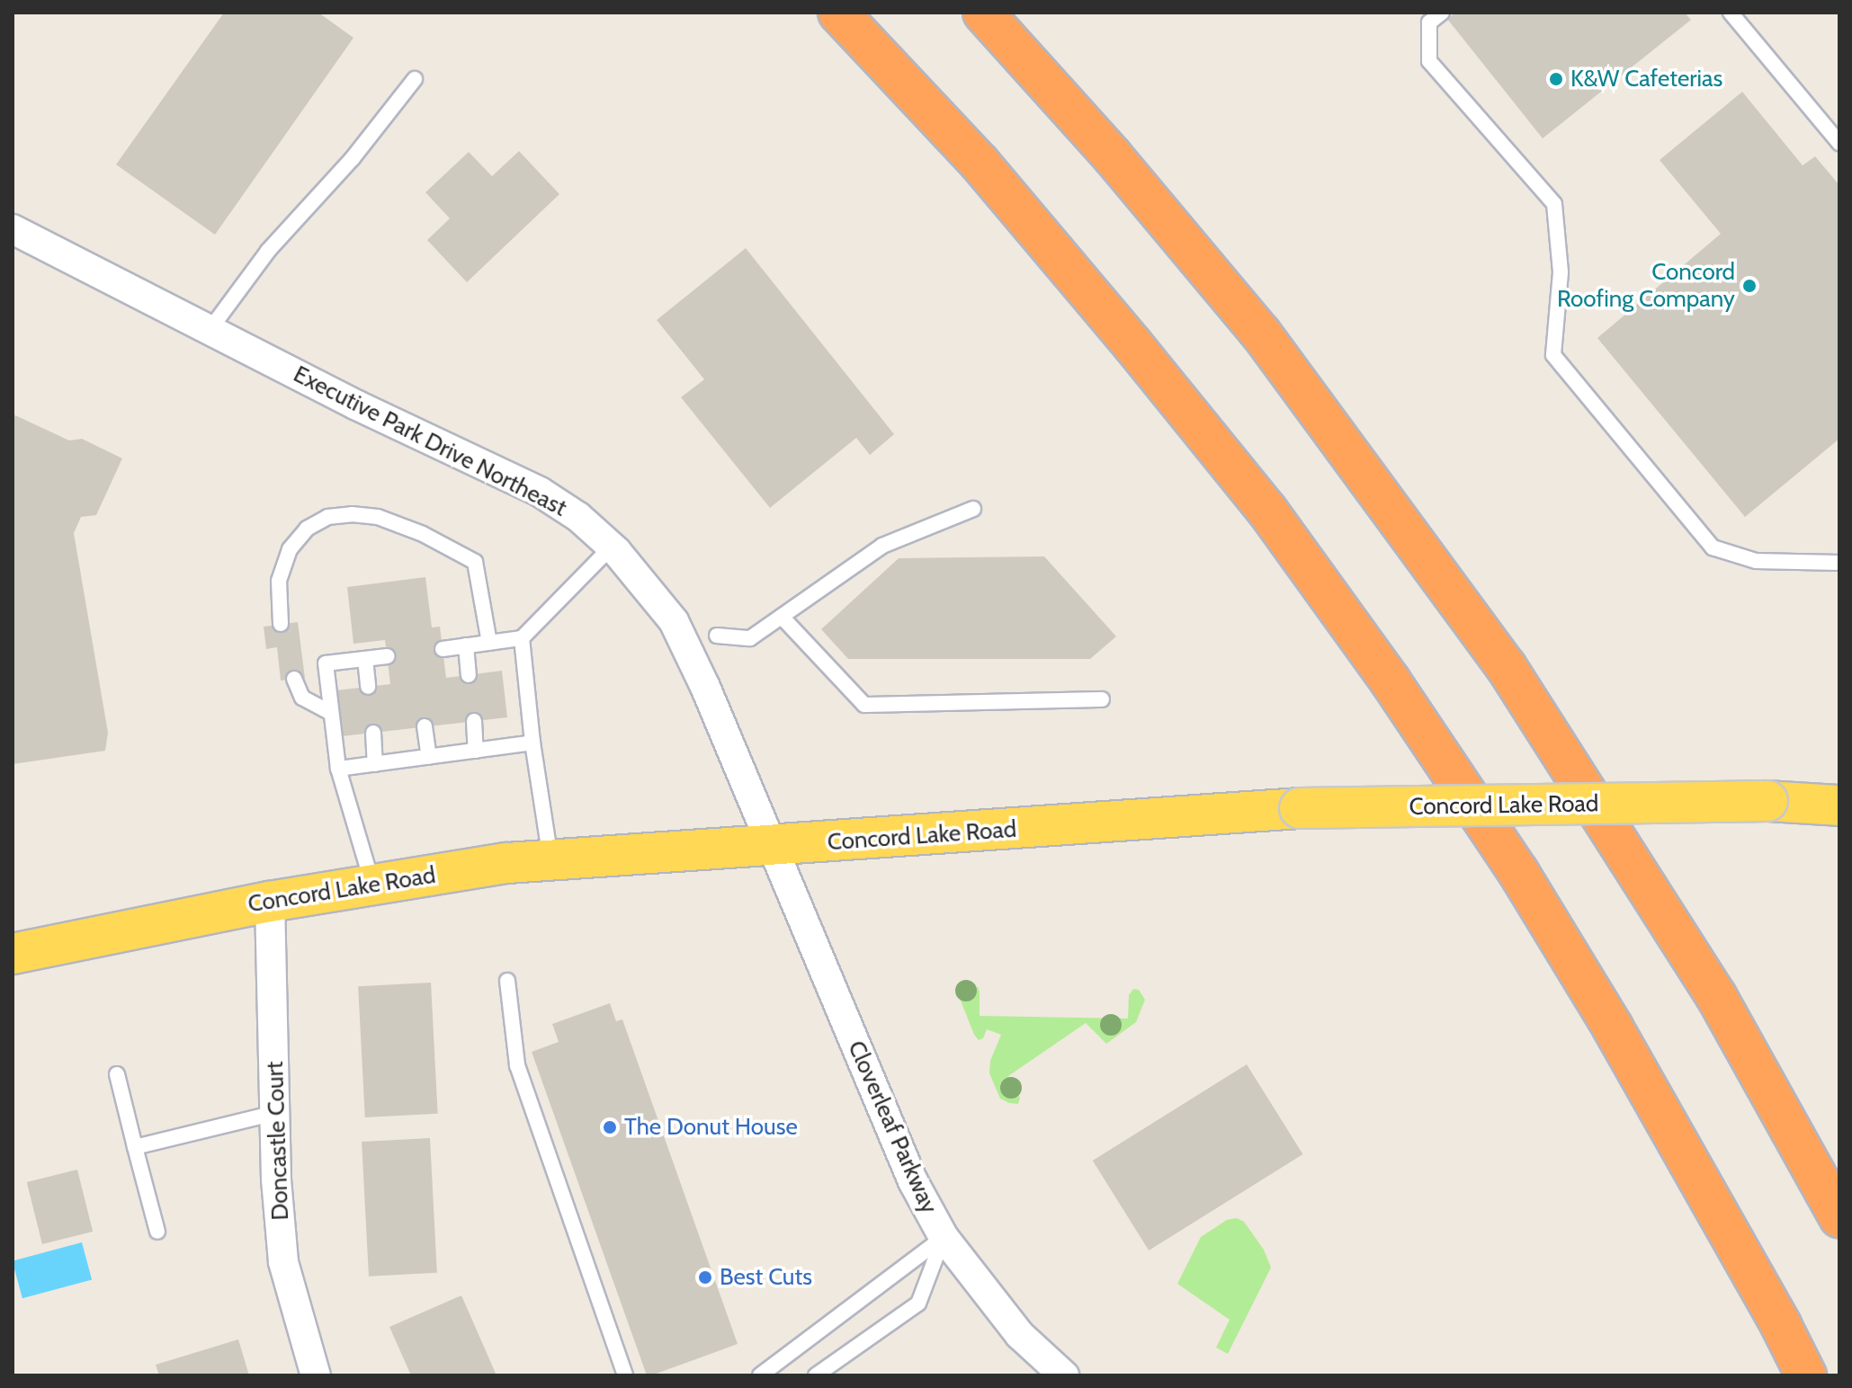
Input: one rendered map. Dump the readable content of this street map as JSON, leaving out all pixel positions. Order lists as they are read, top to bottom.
{
  "streets": {
    "main road": ["Concord Lake Road"],
    "street": ["Executive Park Drive Northeast", "Cloverleaf Parkway", "Doncastle Court"]
  },
  "crossings": [
    ["Executive Park Drive Northeast", "Concord Lake Road"],
    ["Executive Park Drive Northeast", "Cloverleaf Parkway"],
    ["Concord Lake Road", "Cloverleaf Parkway"],
    ["Concord Lake Road", "Doncastle Court"]
  ],
  "places": [
    "K&W Cafeterias",
    "Concord Roofing Company",
    "The Donut House",
    "Best Cuts"
  ]
}
